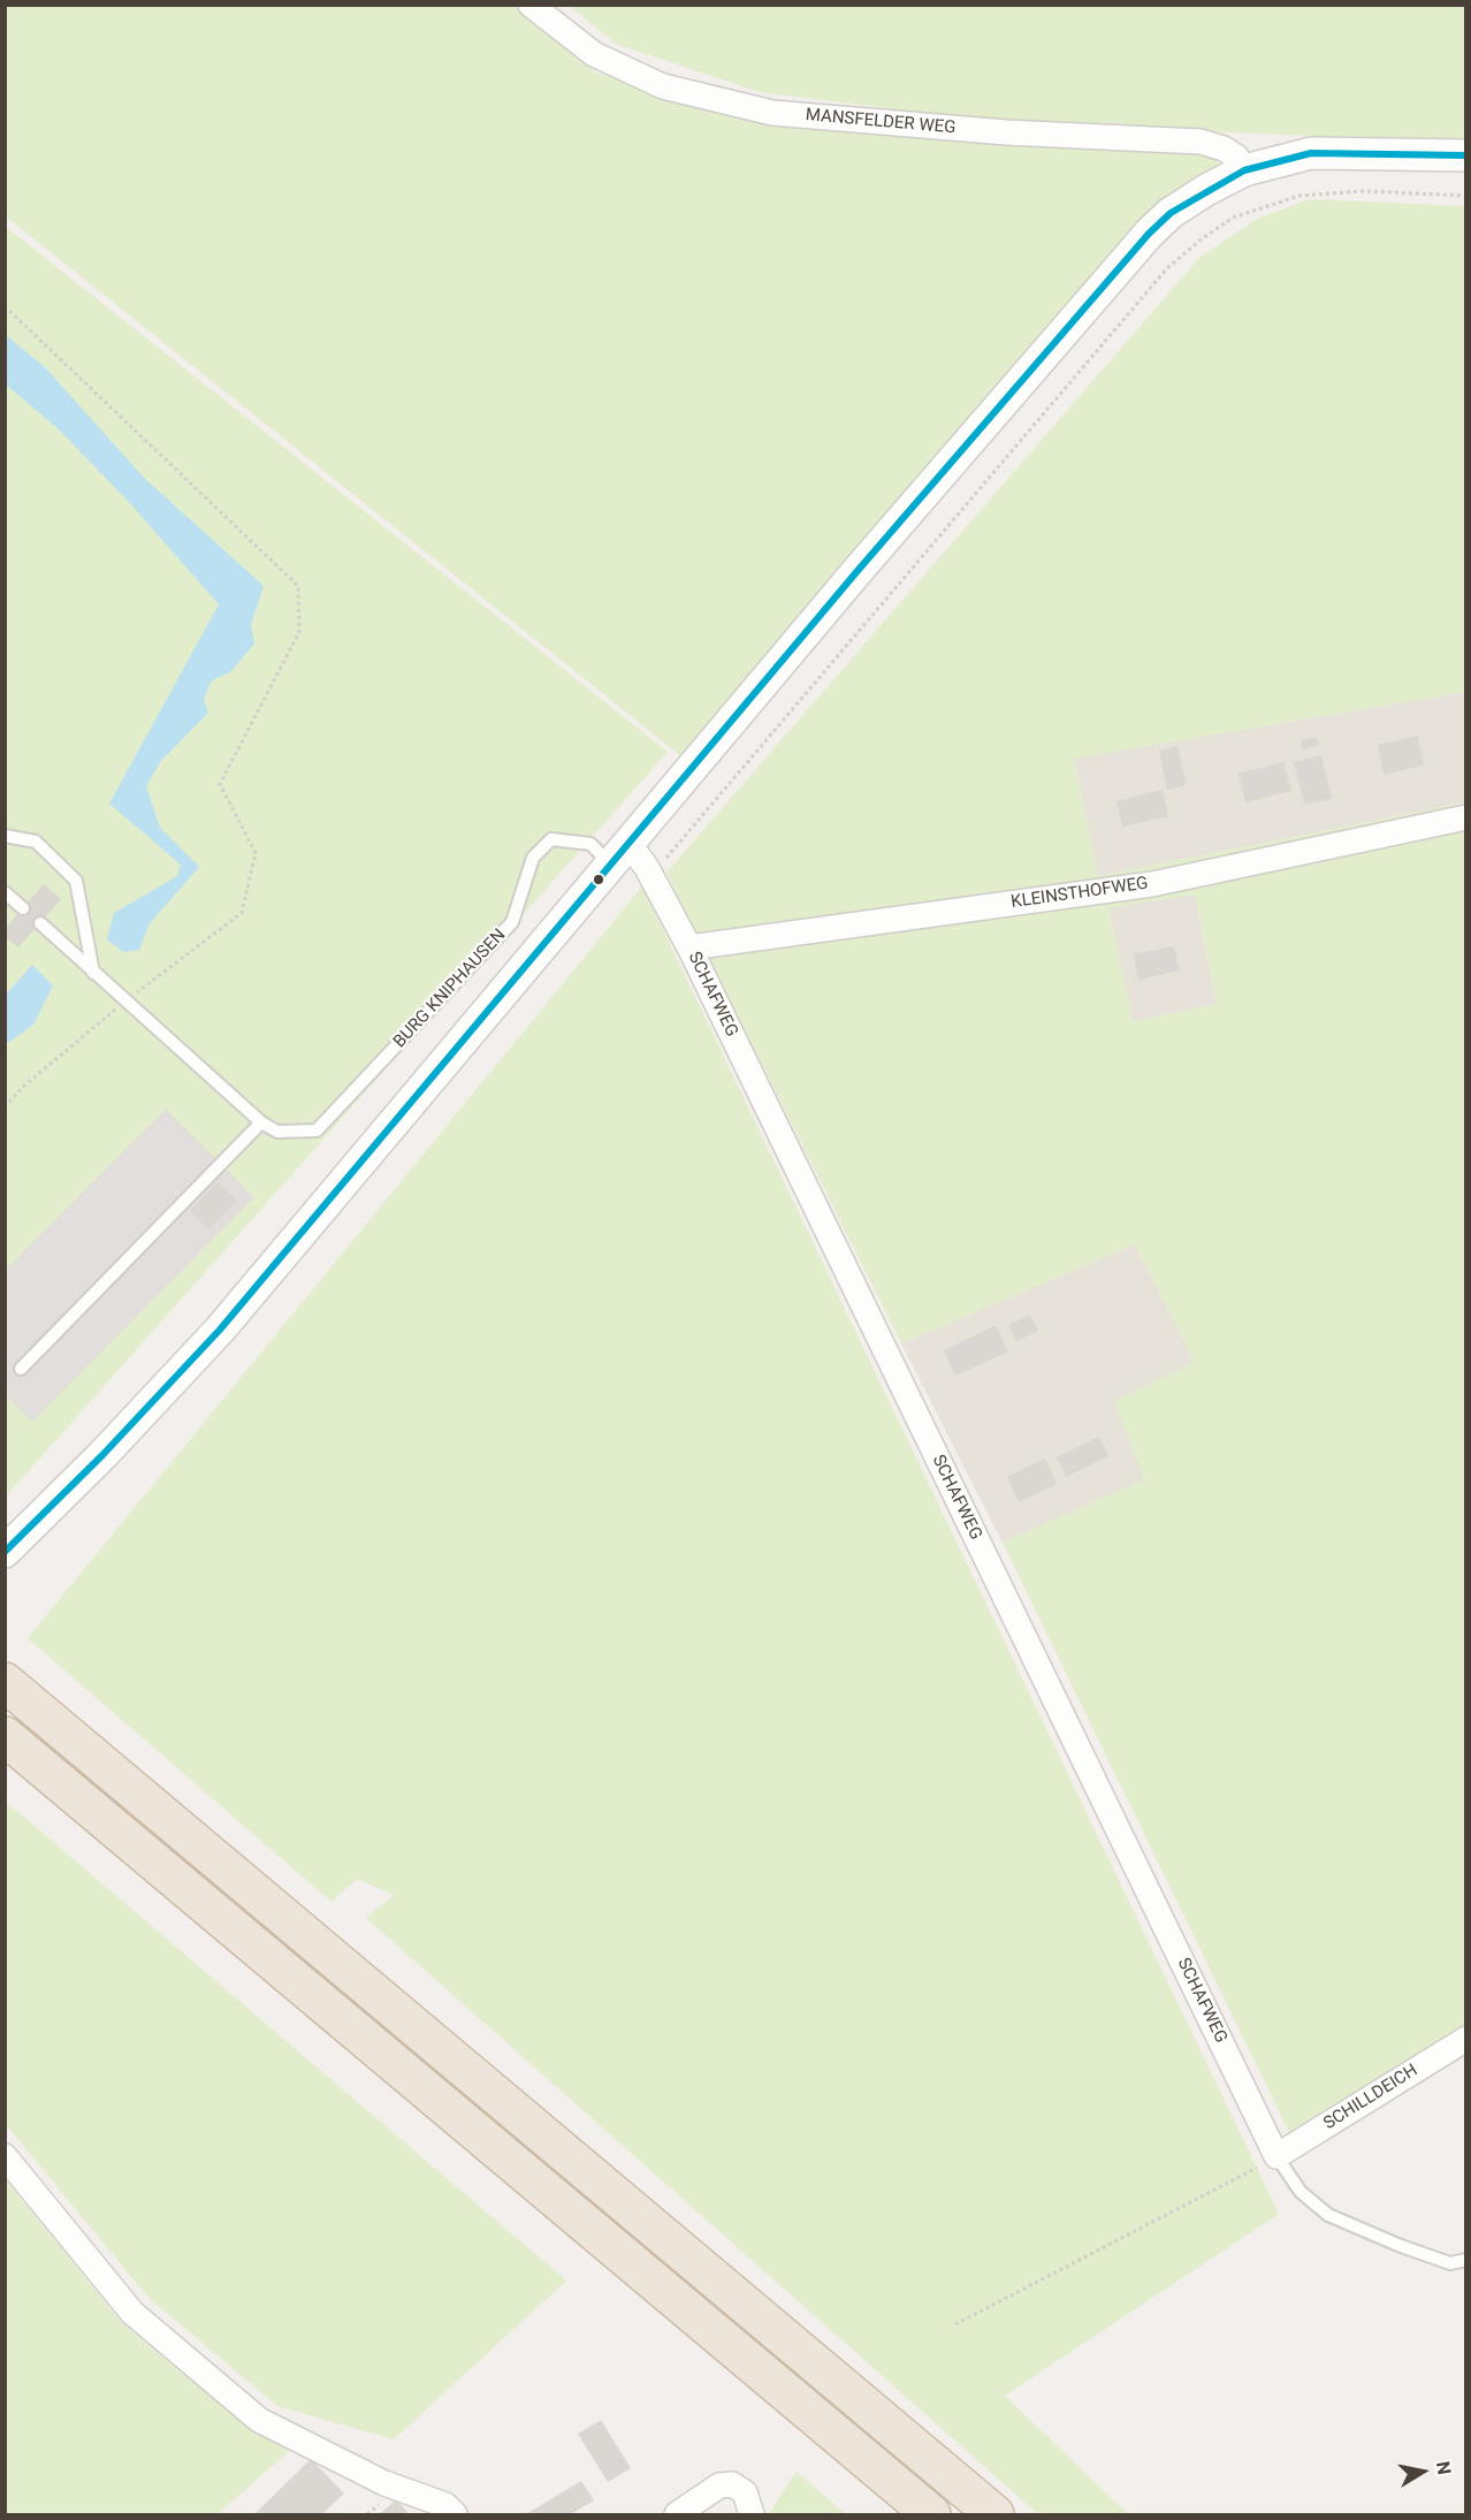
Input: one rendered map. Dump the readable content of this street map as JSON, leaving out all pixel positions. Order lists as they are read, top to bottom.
{
  "streets": {
    "street": [
      "MANSFELDER WEG",
      "KLEINSTHOFWEG",
      "SCHAFWEG",
      "SCHILLDEICH"
    ],
    "lane": ["BURG KNIPHAUSEN"]
  },
  "crossings": [
    ["KLEINSTHOFWEG", "SCHAFWEG"],
    ["BURG KNIPHAUSEN", "SCHAFWEG"],
    ["SCHAFWEG", "SCHILLDEICH"]
  ],
  "north": "right"
}
